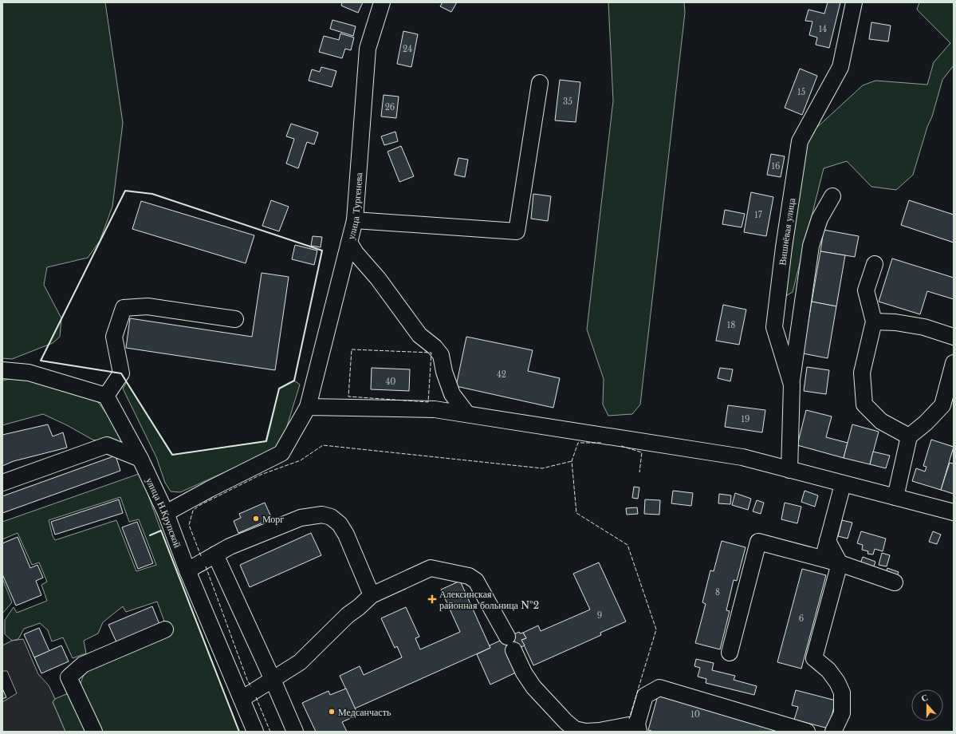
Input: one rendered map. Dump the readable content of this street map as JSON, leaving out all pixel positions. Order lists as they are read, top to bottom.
{
  "streets": {
    "street": ["улица Тургенева", "Вишнёвая улица", "улица Н.Крупской"]
  },
  "crossings": [
    ["улица Тургенева", "улица Н.Крупской"]
  ],
  "places": {
    "other": ["Морг", "Медсанчасть"],
    "health": ["Алексинская районная больница №2"]
  },
  "house_numbers": [
    "14",
    "24",
    "15",
    "35",
    "26",
    "16",
    "17",
    "18",
    "42",
    "40",
    "19",
    "8",
    "9",
    "6",
    "10"
  ],
  "north": "top"
}
